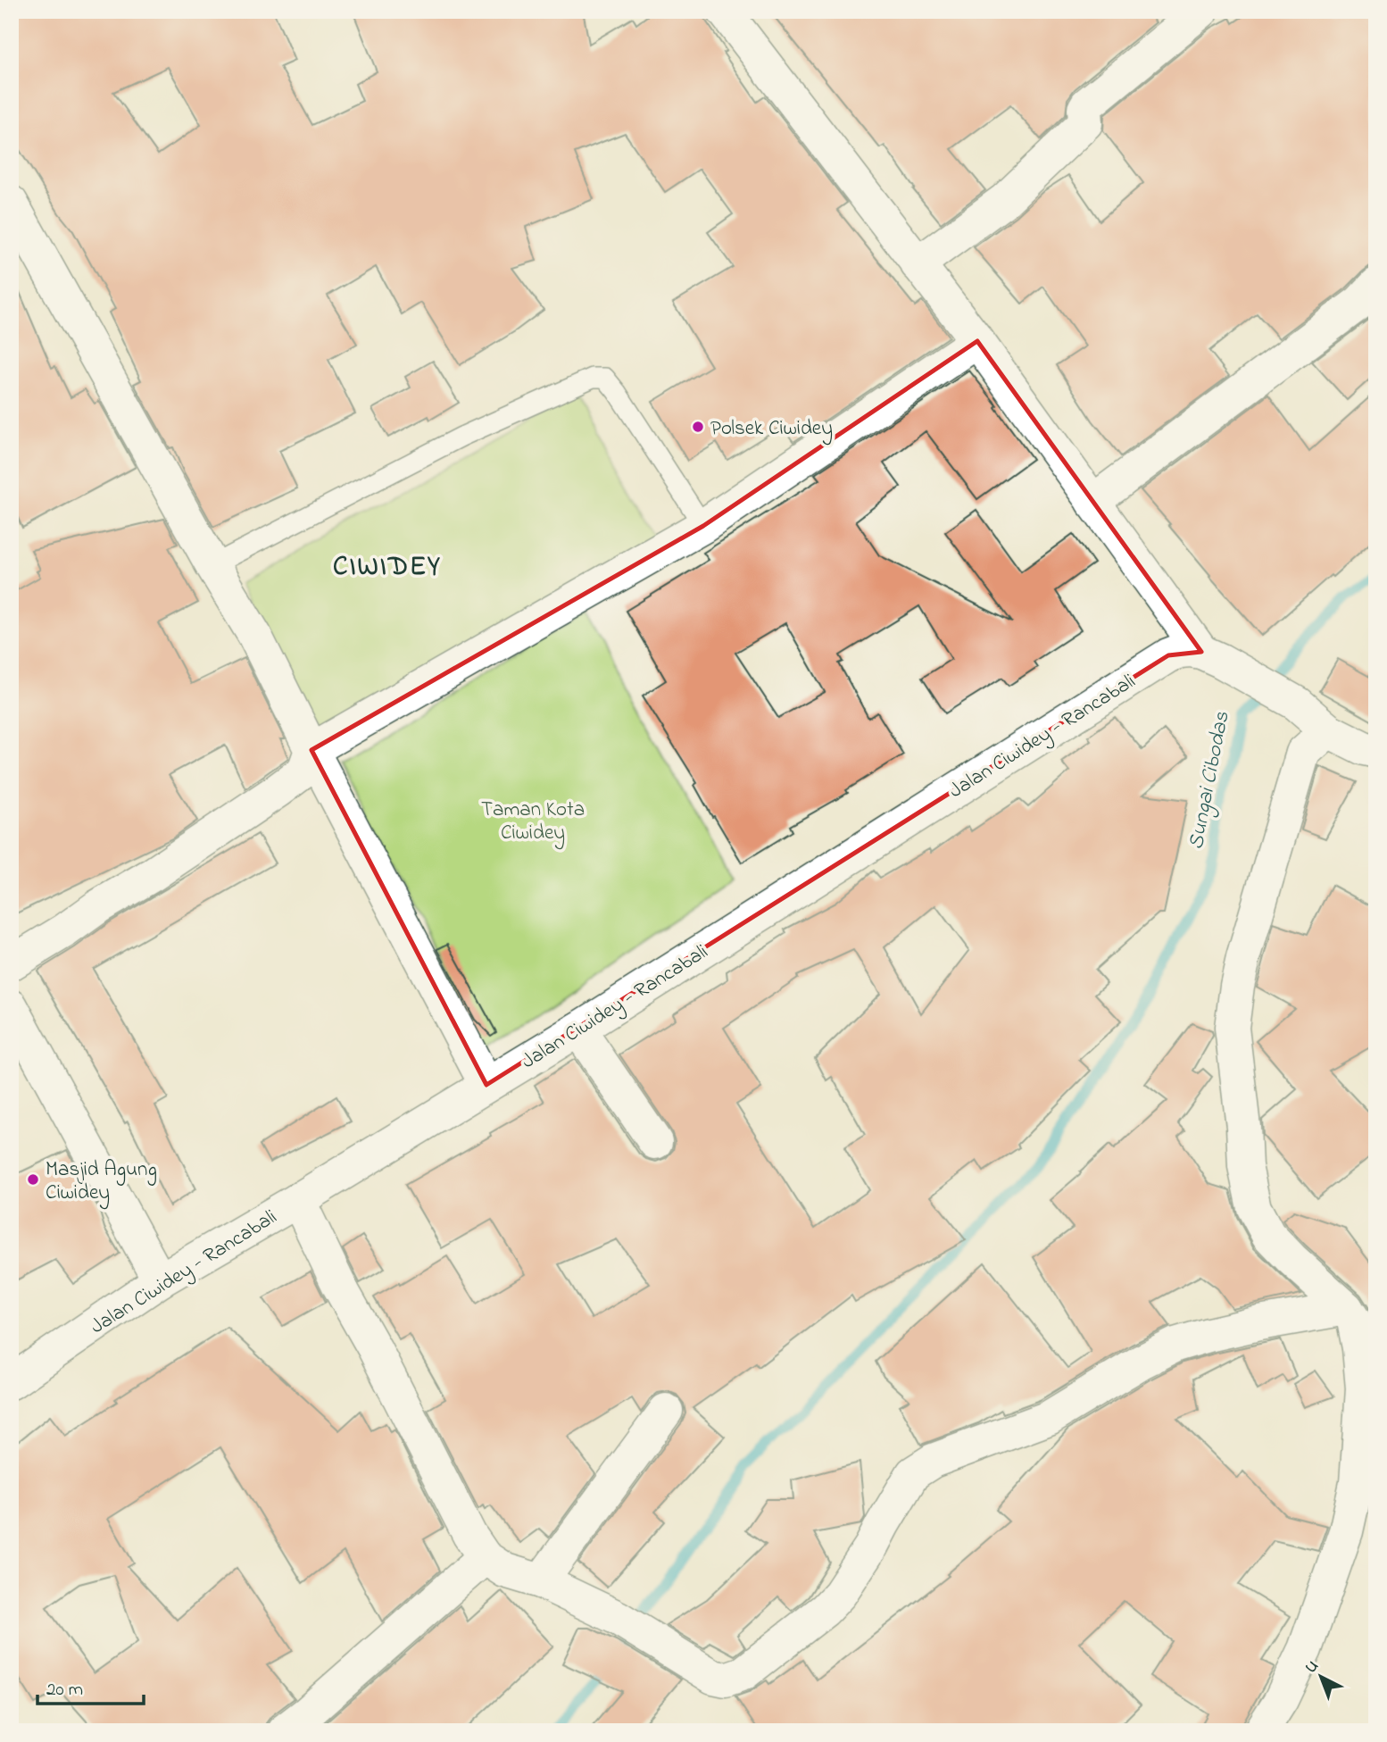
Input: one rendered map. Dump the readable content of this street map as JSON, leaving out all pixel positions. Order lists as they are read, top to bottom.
{
  "streets": {
    "main road": ["Jalan Ciwidey - Rancabali"]
  },
  "districts": ["CIWIDEY"],
  "water": ["Sungai Cibodas"],
  "parks": ["Taman Kota Ciwidey"],
  "places": ["Polsek Ciwidey", "Masjid Agung Ciwidey"],
  "scale_bar": "20 m",
  "north": "top left"
}
